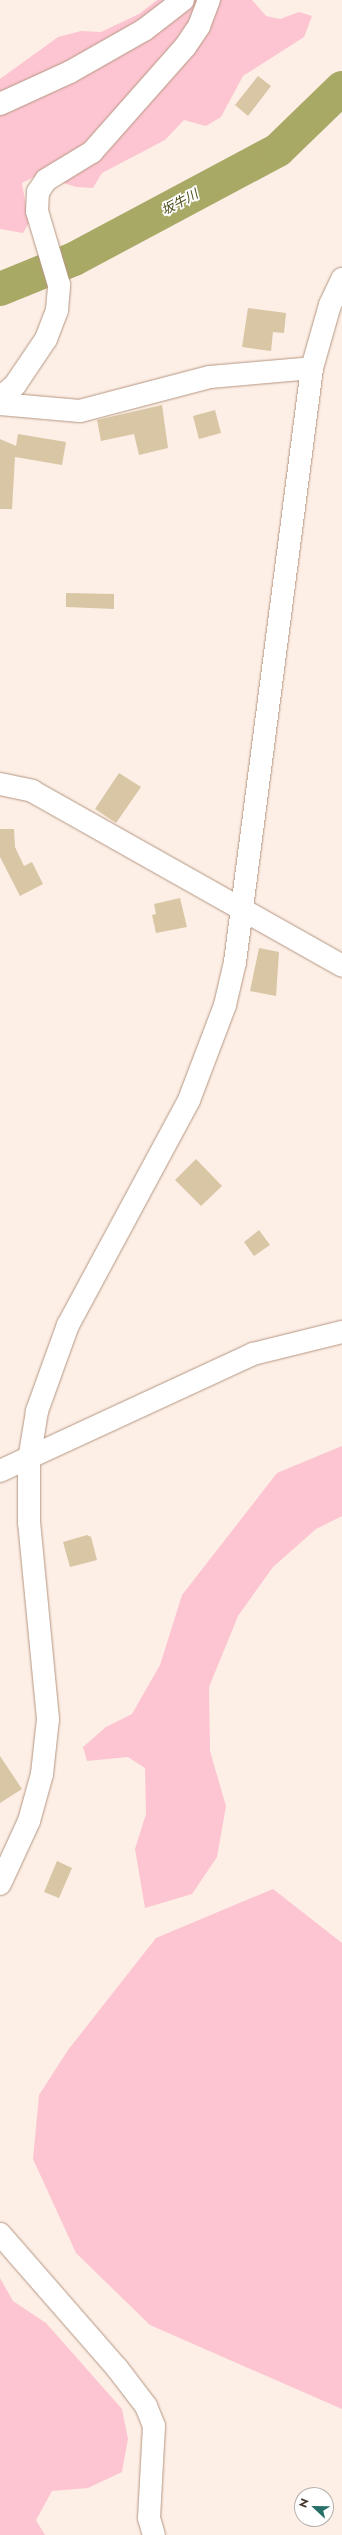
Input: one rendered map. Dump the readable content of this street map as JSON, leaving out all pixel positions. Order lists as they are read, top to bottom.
{
  "water": ["坂牛川"],
  "north": "left"
}
